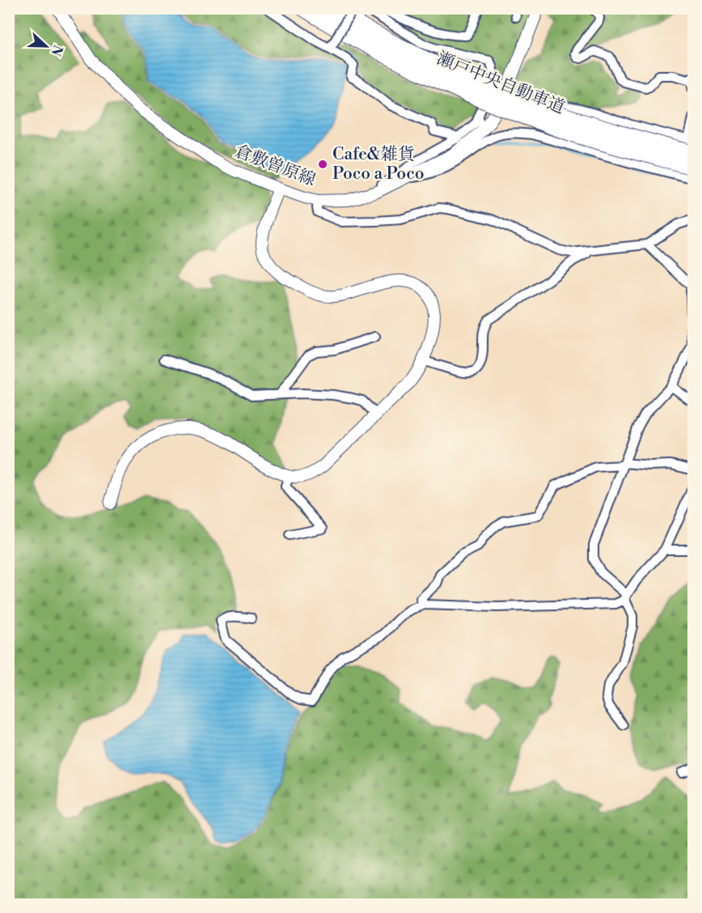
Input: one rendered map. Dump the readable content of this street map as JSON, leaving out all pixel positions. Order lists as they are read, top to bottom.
{
  "streets": {
    "highway": ["瀬戸中央自動車道"],
    "street": ["倉敷曽原線"]
  },
  "places": ["Cafe&雑貨 Poco a Poco"],
  "north": "right"
}
